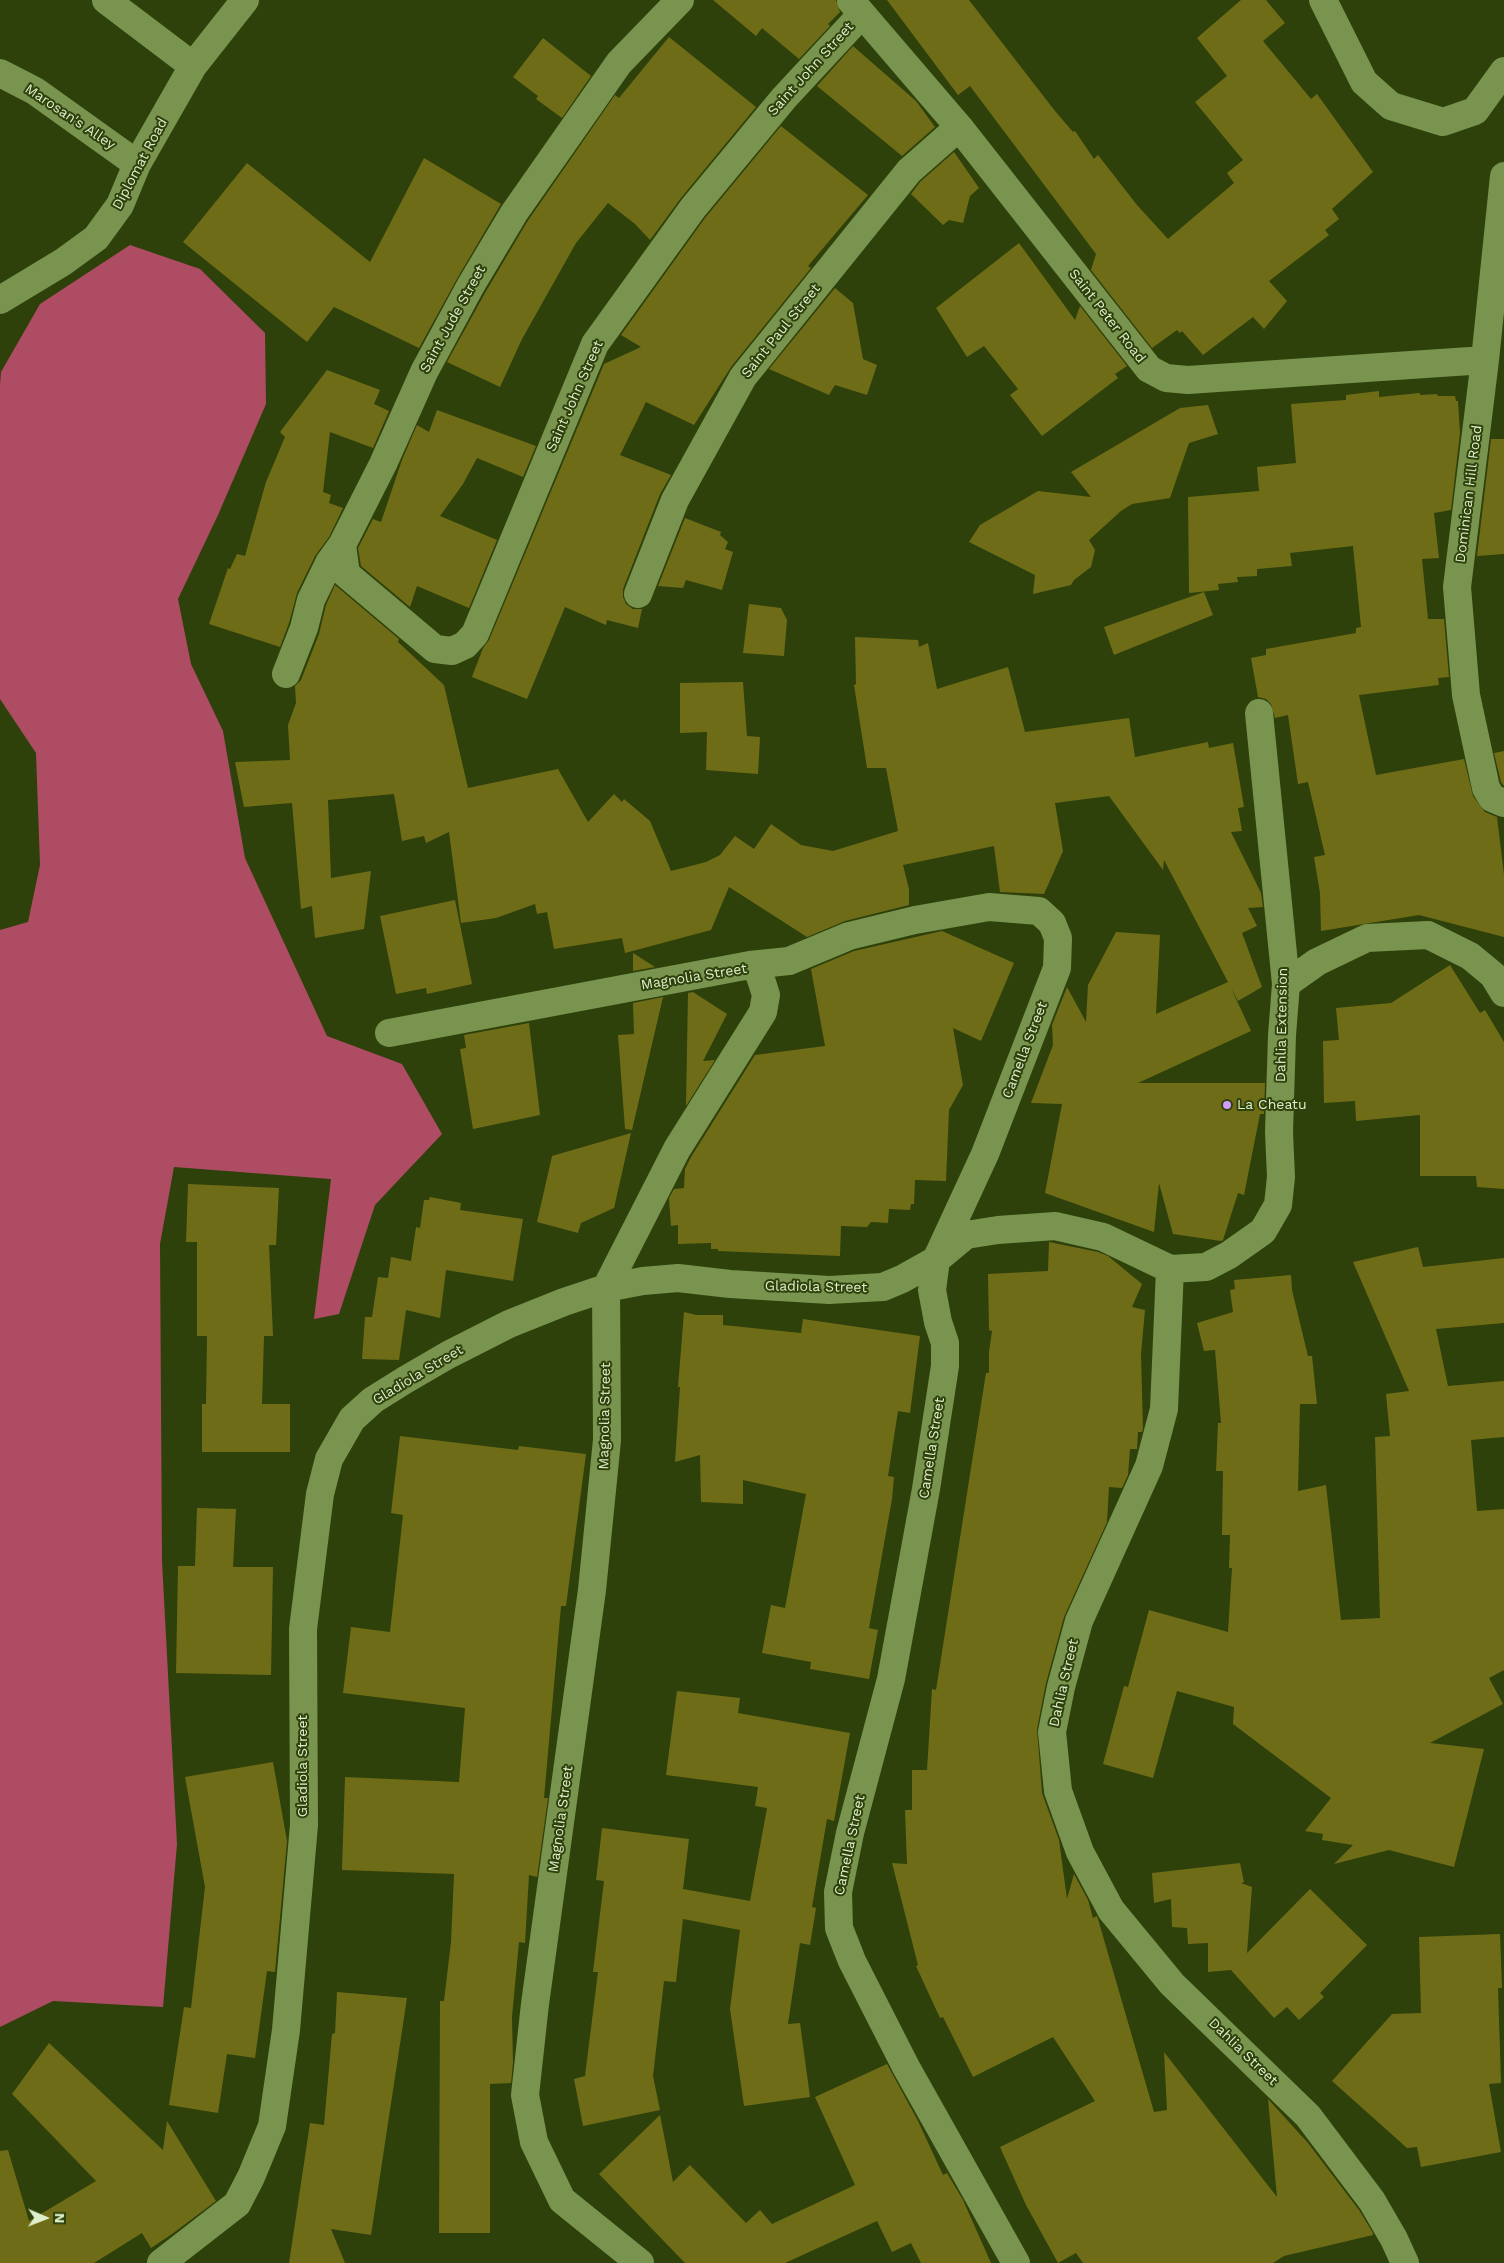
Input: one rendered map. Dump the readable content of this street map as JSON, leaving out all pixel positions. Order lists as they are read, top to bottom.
{
  "streets": {
    "street": [
      "Saint John Street",
      "Marosan's Alley",
      "Diplomat Road",
      "Saint Peter Road",
      "Saint Jude Street",
      "Saint Paul Street",
      "Dominican Hill Road",
      "Magnolia Street",
      "Dahlia Extension",
      "Camella Street",
      "Gladiola Street",
      "Dahlia Street"
    ]
  },
  "crossings": [
    ["Saint John Street", "Saint Peter Road"],
    ["Saint John Street", "Saint Jude Street"],
    ["Marosan's Alley", "Diplomat Road"],
    ["Saint Peter Road", "Saint Paul Street"],
    ["Saint Peter Road", "Dominican Hill Road"],
    ["Magnolia Street", "Camella Street"],
    ["Magnolia Street", "Gladiola Street"],
    ["Dahlia Extension", "Gladiola Street"],
    ["Dahlia Extension", "Dahlia Street"],
    ["Camella Street", "Gladiola Street"],
    ["Gladiola Street", "Dahlia Street"]
  ],
  "places": ["La Cheatu"],
  "north": "right"
}
